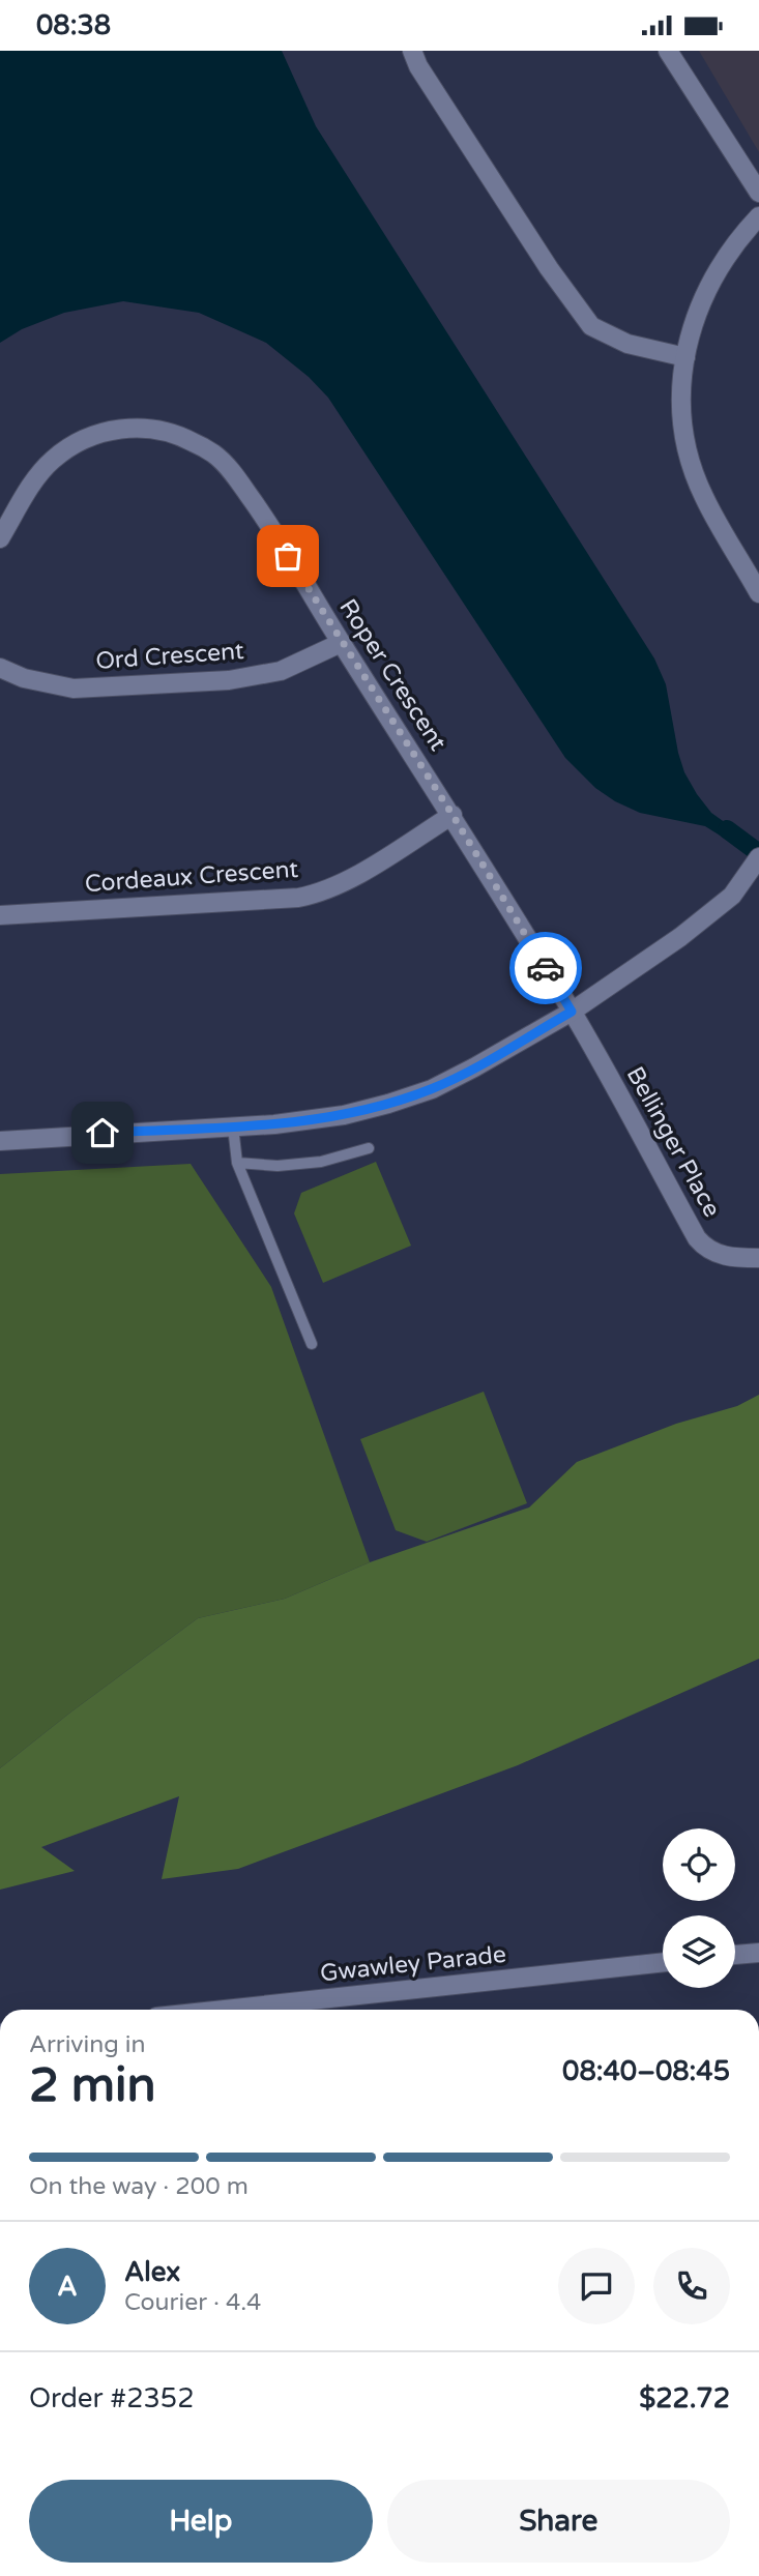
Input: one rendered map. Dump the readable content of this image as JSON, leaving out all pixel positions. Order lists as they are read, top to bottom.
{
  "streets": {
    "street": [
      "Ord Crescent",
      "Roper Crescent",
      "Cordeaux Crescent",
      "Bellinger Place",
      "Gwawley Parade"
    ]
  },
  "crossings": [
    ["Ord Crescent", "Roper Crescent"],
    ["Roper Crescent", "Cordeaux Crescent"],
    ["Roper Crescent", "Bellinger Place"]
  ],
  "page": {
    "status": "08:38",
    "heading": ["2 min", "Arriving in", "08:40–08:45"],
    "panel": [
      "Alex",
      "Courier · 4.4",
      "Order #2352",
      "$22.72"
    ],
    "bar": "On the way · 200 m",
    "round": "A",
    "buttons": ["Help", "Share"]
  }
}
